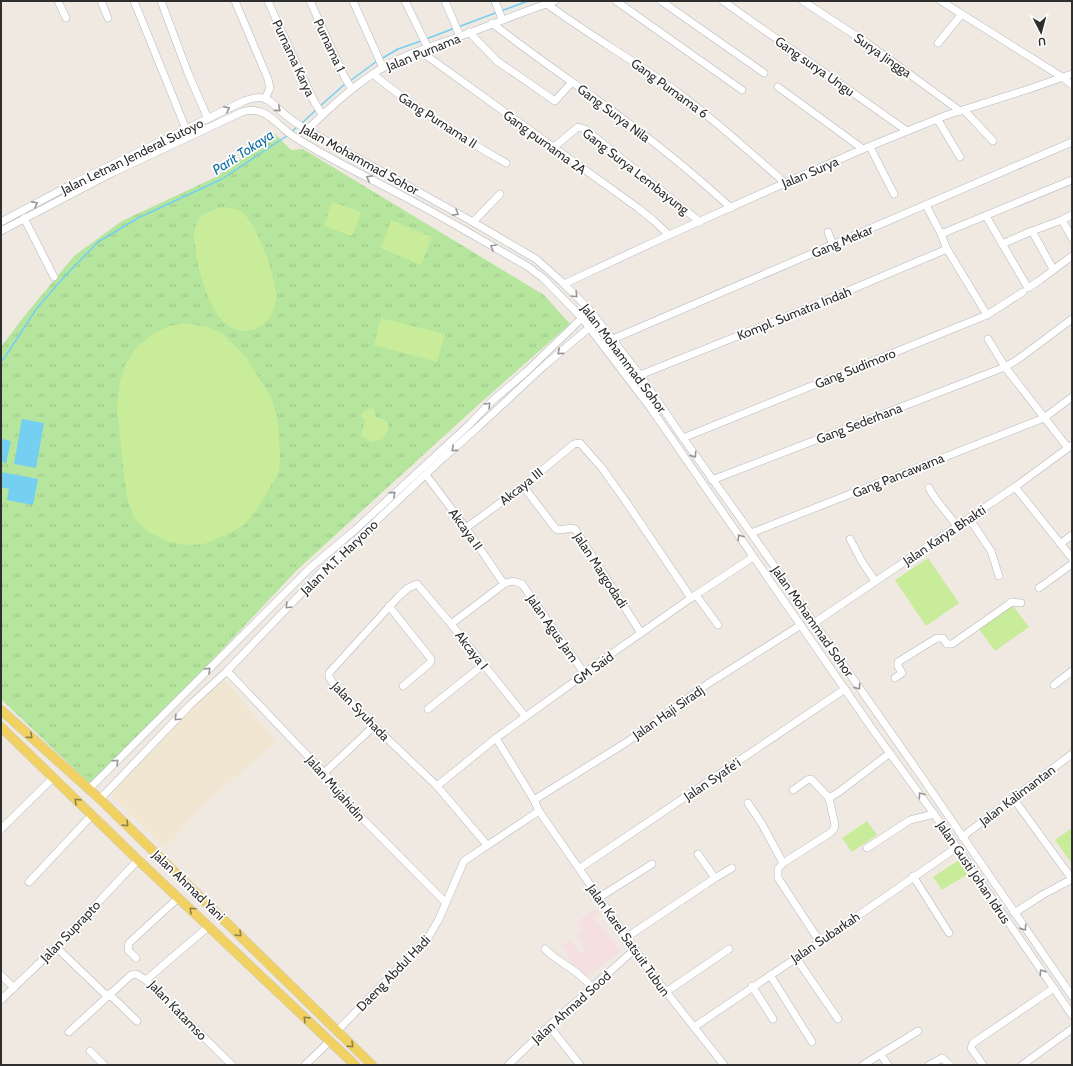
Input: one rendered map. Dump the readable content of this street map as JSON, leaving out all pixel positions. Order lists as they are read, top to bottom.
{
  "streets": {
    "main road": ["Jalan Ahmad Yani"],
    "street": [
      "Purnama 1",
      "Jalan Purnama",
      "Surya Jingga",
      "Purnama Karya",
      "Gang surya Ungu",
      "Gang Purnama 6",
      "Gang Surya Nila",
      "Gang Purnama II",
      "Gang purnama 2A",
      "Jalan Letnan Jenderal Sutoyo",
      "Jalan Mohammad Sohor",
      "Gang Surya Lembayung",
      "Jalan Surya",
      "Gang Mekar",
      "Kompl. Sumatra Indah",
      "Gang Sudimoro",
      "Gang Sederhana",
      "Gang Pancawarna",
      "Akcaya III",
      "Akcaya II",
      "Jalan Karya Bhakti",
      "Jalan M.T. Haryono",
      "Jalan Margodadi",
      "Jalan Agus Jam",
      "Akcaya I",
      "GM Said",
      "Jalan Syuhada",
      "Jalan Haji Siradj",
      "Jalan Syafe'i",
      "Jalan Mujahidin",
      "Jalan Kalimantan",
      "Jalan Gusti Johan Idrus",
      "Jalan Suprapto",
      "Jalan Subarkah",
      "Jalan Karel Satsuit Tubun",
      "Daeng Abdul Hadi",
      "Jalan Ahmad Sood",
      "Jalan Katamso"
    ]
  },
  "crossings": [
    ["Purnama 1", "Jalan Purnama"],
    ["Jalan Purnama", "Purnama Karya"],
    ["Jalan Purnama", "Gang Purnama 6"],
    ["Jalan Purnama", "Gang Surya Nila"],
    ["Jalan Purnama", "Gang Purnama II"],
    ["Jalan Purnama", "Gang purnama 2A"],
    ["Jalan Purnama", "Jalan Mohammad Sohor"],
    ["Surya Jingga", "Jalan Surya"],
    ["Gang surya Ungu", "Jalan Surya"],
    ["Gang Purnama 6", "Jalan Surya"],
    ["Gang Surya Nila", "Jalan Surya"],
    ["Gang purnama 2A", "Gang Surya Lembayung"],
    ["Gang purnama 2A", "Jalan Surya"],
    ["Jalan Letnan Jenderal Sutoyo", "Jalan Mohammad Sohor"],
    ["Jalan Mohammad Sohor", "Jalan Surya"],
    ["Jalan Mohammad Sohor", "Gang Mekar"],
    ["Jalan Mohammad Sohor", "Kompl. Sumatra Indah"],
    ["Jalan Mohammad Sohor", "Gang Sudimoro"],
    ["Jalan Mohammad Sohor", "Gang Sederhana"],
    ["Jalan Mohammad Sohor", "Gang Pancawarna"],
    ["Jalan Mohammad Sohor", "Jalan Karya Bhakti"],
    ["Jalan Mohammad Sohor", "Jalan M.T. Haryono"],
    ["Jalan Mohammad Sohor", "GM Said"],
    ["Jalan Mohammad Sohor", "Jalan Haji Siradj"],
    ["Jalan Mohammad Sohor", "Jalan Syafe'i"],
    ["Jalan Mohammad Sohor", "Jalan Gusti Johan Idrus"],
    ["Gang Surya Lembayung", "Jalan Surya"],
    ["Akcaya III", "Akcaya II"],
    ["Akcaya III", "Jalan Margodadi"],
    ["Akcaya III", "GM Said"],
    ["Akcaya II", "Jalan M.T. Haryono"],
    ["Akcaya II", "Jalan Agus Jam"],
    ["Jalan M.T. Haryono", "Jalan Mujahidin"],
    ["Jalan M.T. Haryono", "Jalan Ahmad Yani"],
    ["Jalan Margodadi", "GM Said"],
    ["Jalan Agus Jam", "GM Said"],
    ["Akcaya I", "GM Said"],
    ["Akcaya I", "Jalan Syuhada"],
    ["GM Said", "Jalan Syuhada"],
    ["GM Said", "Jalan Karel Satsuit Tubun"],
    ["Jalan Syuhada", "Daeng Abdul Hadi"],
    ["Jalan Haji Siradj", "Jalan Karel Satsuit Tubun"],
    ["Jalan Syafe'i", "Jalan Karel Satsuit Tubun"],
    ["Jalan Mujahidin", "Daeng Abdul Hadi"],
    ["Jalan Kalimantan", "Jalan Gusti Johan Idrus"],
    ["Jalan Gusti Johan Idrus", "Jalan Subarkah"],
    ["Jalan Ahmad Yani", "Jalan Suprapto"],
    ["Jalan Ahmad Yani", "Daeng Abdul Hadi"],
    ["Jalan Ahmad Yani", "Jalan Katamso"],
    ["Jalan Subarkah", "Jalan Karel Satsuit Tubun"],
    ["Jalan Karel Satsuit Tubun", "Daeng Abdul Hadi"],
    ["Jalan Karel Satsuit Tubun", "Jalan Ahmad Sood"]
  ],
  "water": ["Parit Tokaya"],
  "north": "bottom"
}
